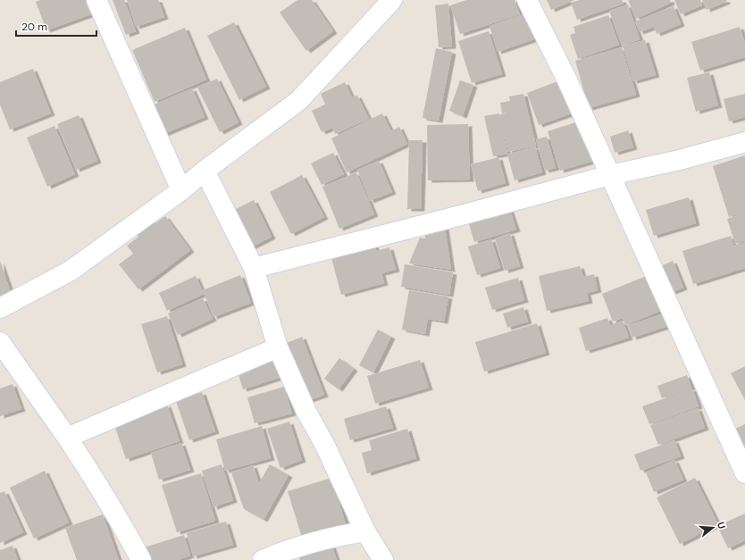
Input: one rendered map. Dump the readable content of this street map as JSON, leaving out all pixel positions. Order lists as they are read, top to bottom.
{
  "scale_bar": "20 m",
  "north": "right"
}
